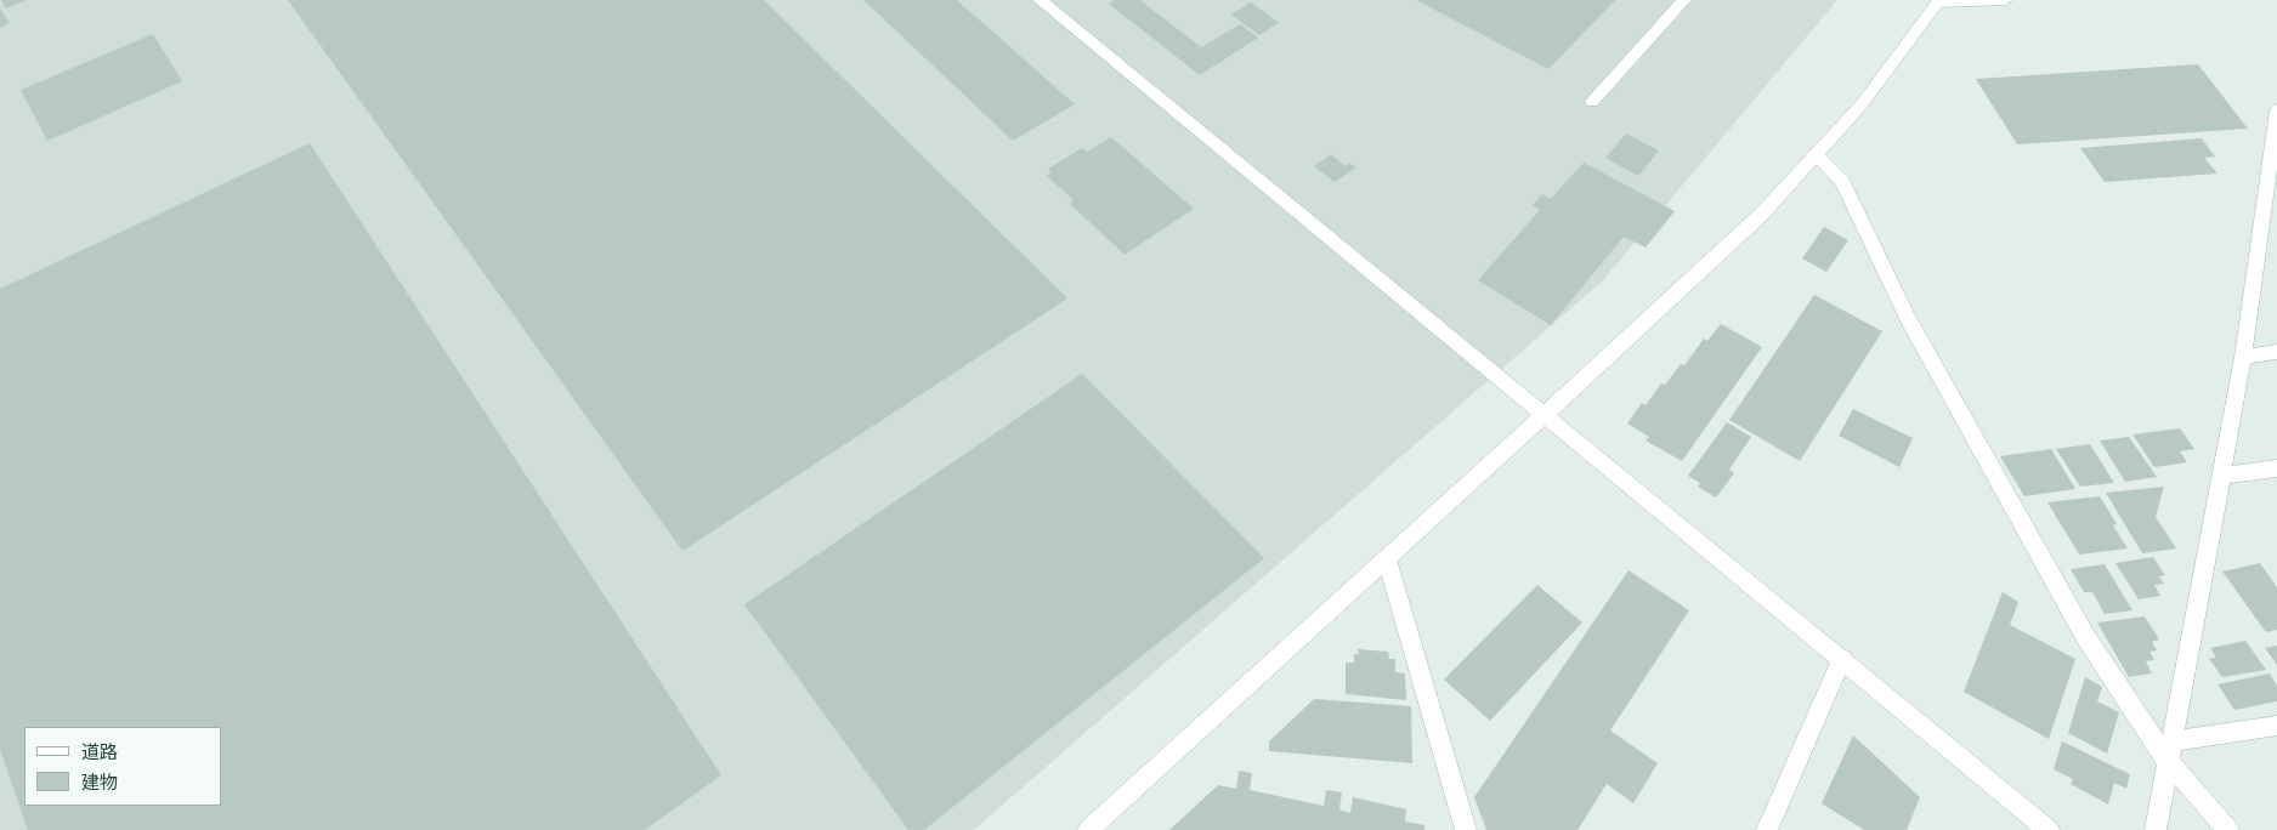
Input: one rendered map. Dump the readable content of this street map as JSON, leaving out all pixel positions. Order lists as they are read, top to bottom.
{
  "legend": ["道路", "建物"]
}
